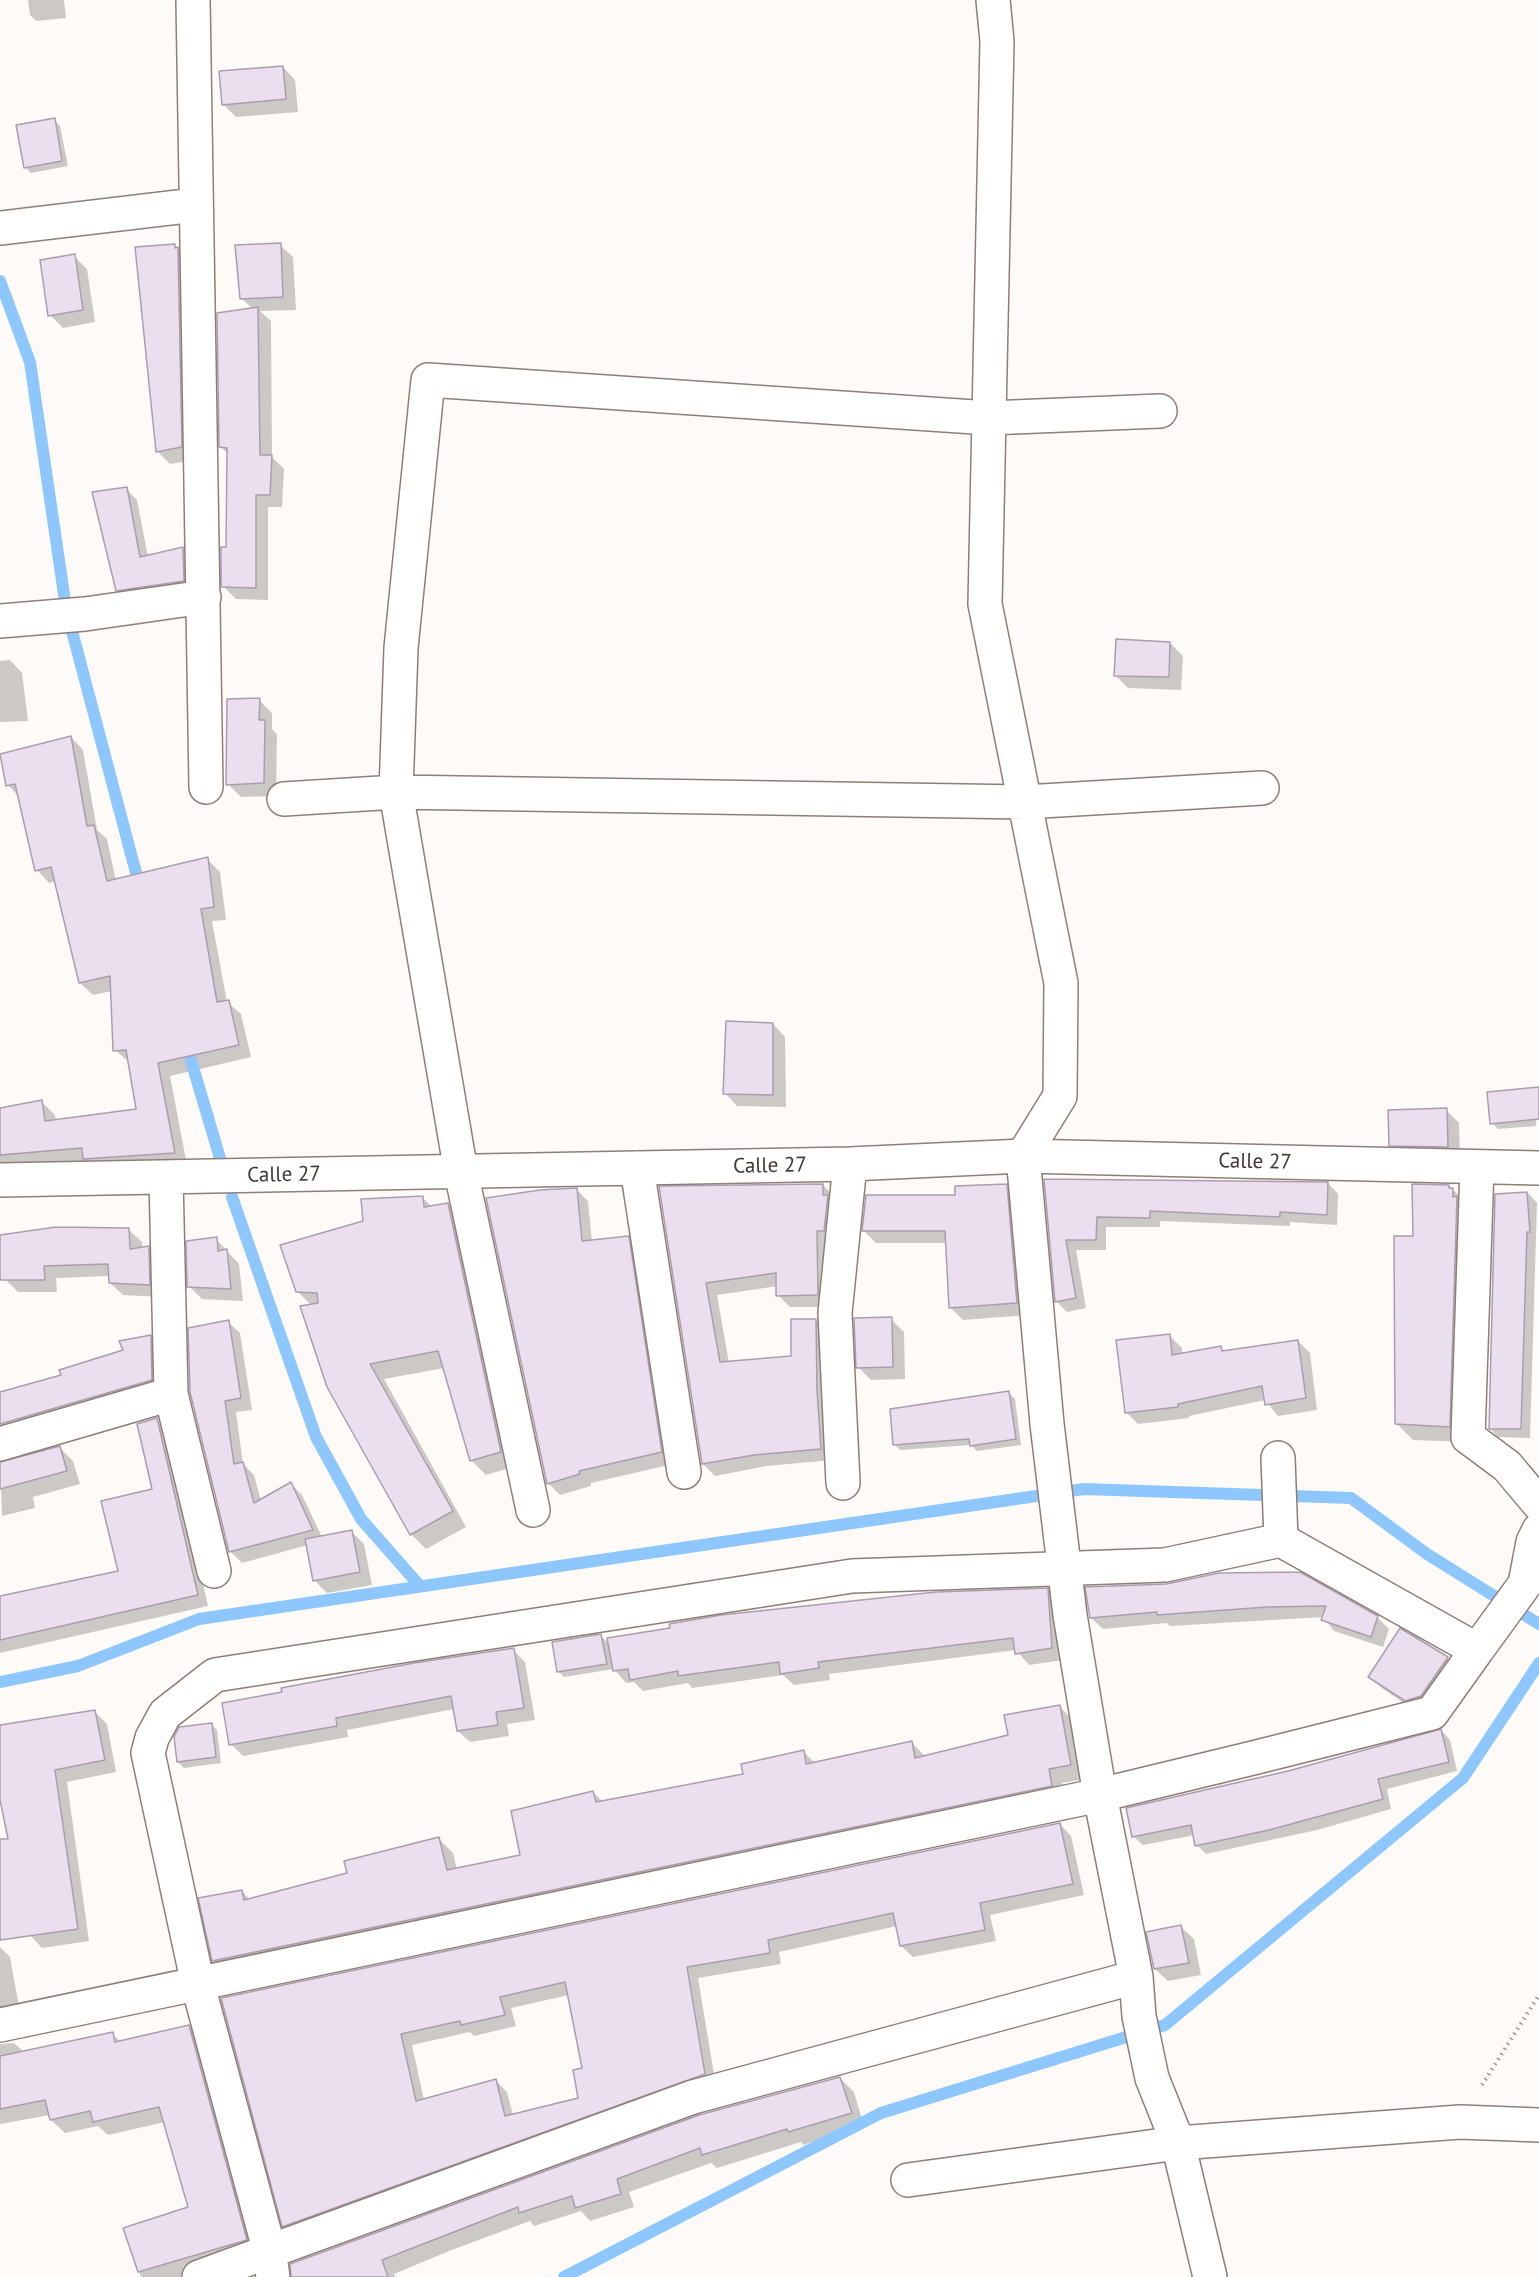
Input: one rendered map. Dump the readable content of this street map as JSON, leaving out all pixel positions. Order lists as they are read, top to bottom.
{
  "streets": {
    "street": ["Calle 27"]
  }
}
